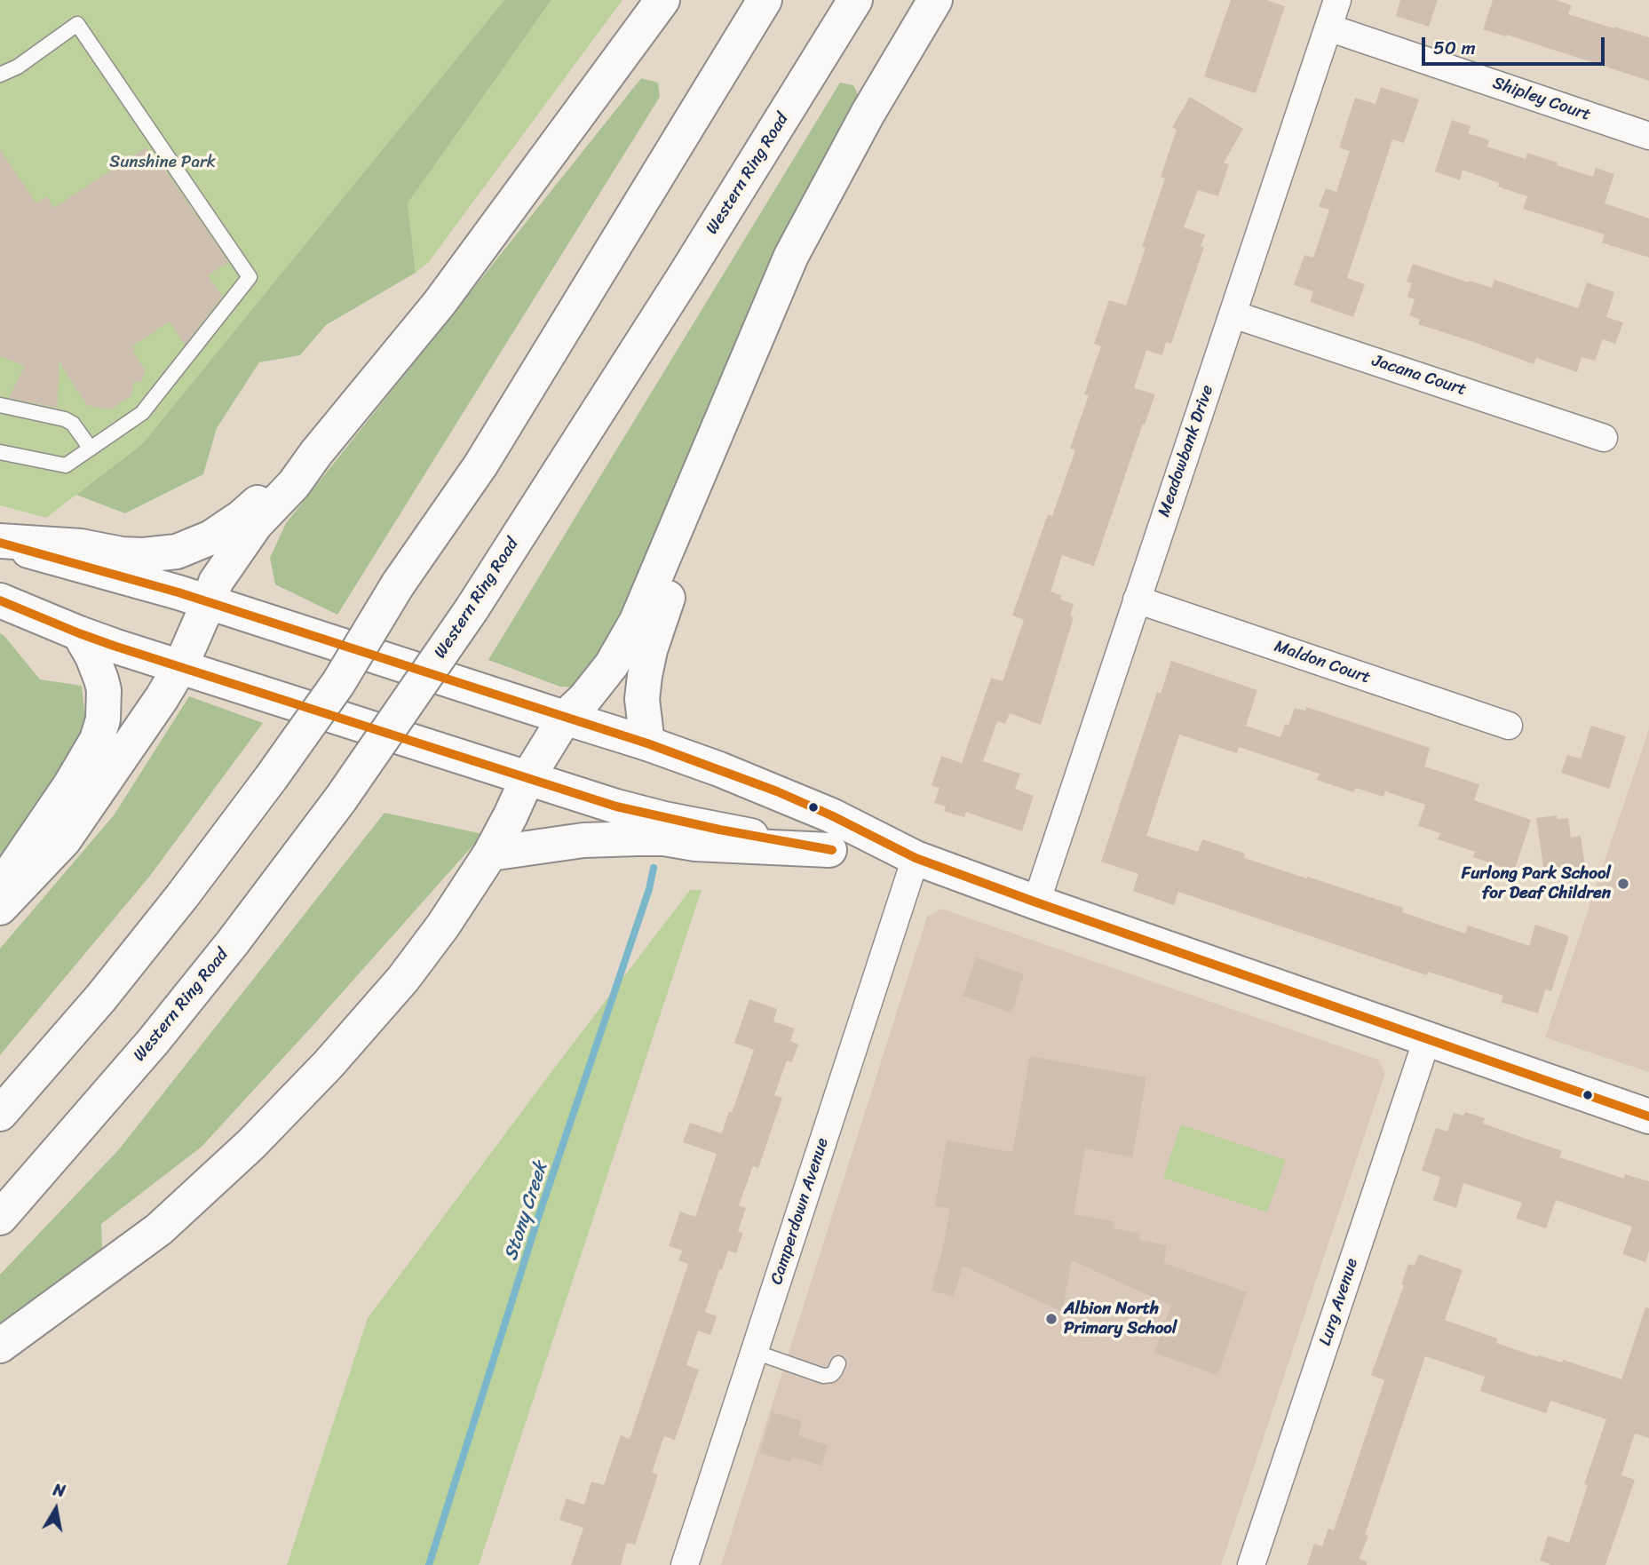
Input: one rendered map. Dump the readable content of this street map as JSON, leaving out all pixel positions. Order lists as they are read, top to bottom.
{
  "streets": {
    "main road": ["Western Ring Road"],
    "street": [
      "Shipley Court",
      "Jacana Court",
      "Meadowbank Drive",
      "Maldon Court",
      "Camperdown Avenue",
      "Lurg Avenue"
    ]
  },
  "crossings": [
    ["Shipley Court", "Meadowbank Drive"],
    ["Jacana Court", "Meadowbank Drive"],
    ["Meadowbank Drive", "Maldon Court"]
  ],
  "water": ["Stony Creek"],
  "parks": ["Sunshine Park"],
  "places": ["Furlong Park School for Deaf Children", "Albion North Primary School"],
  "scale_bar": "50 m",
  "north": "top"
}
